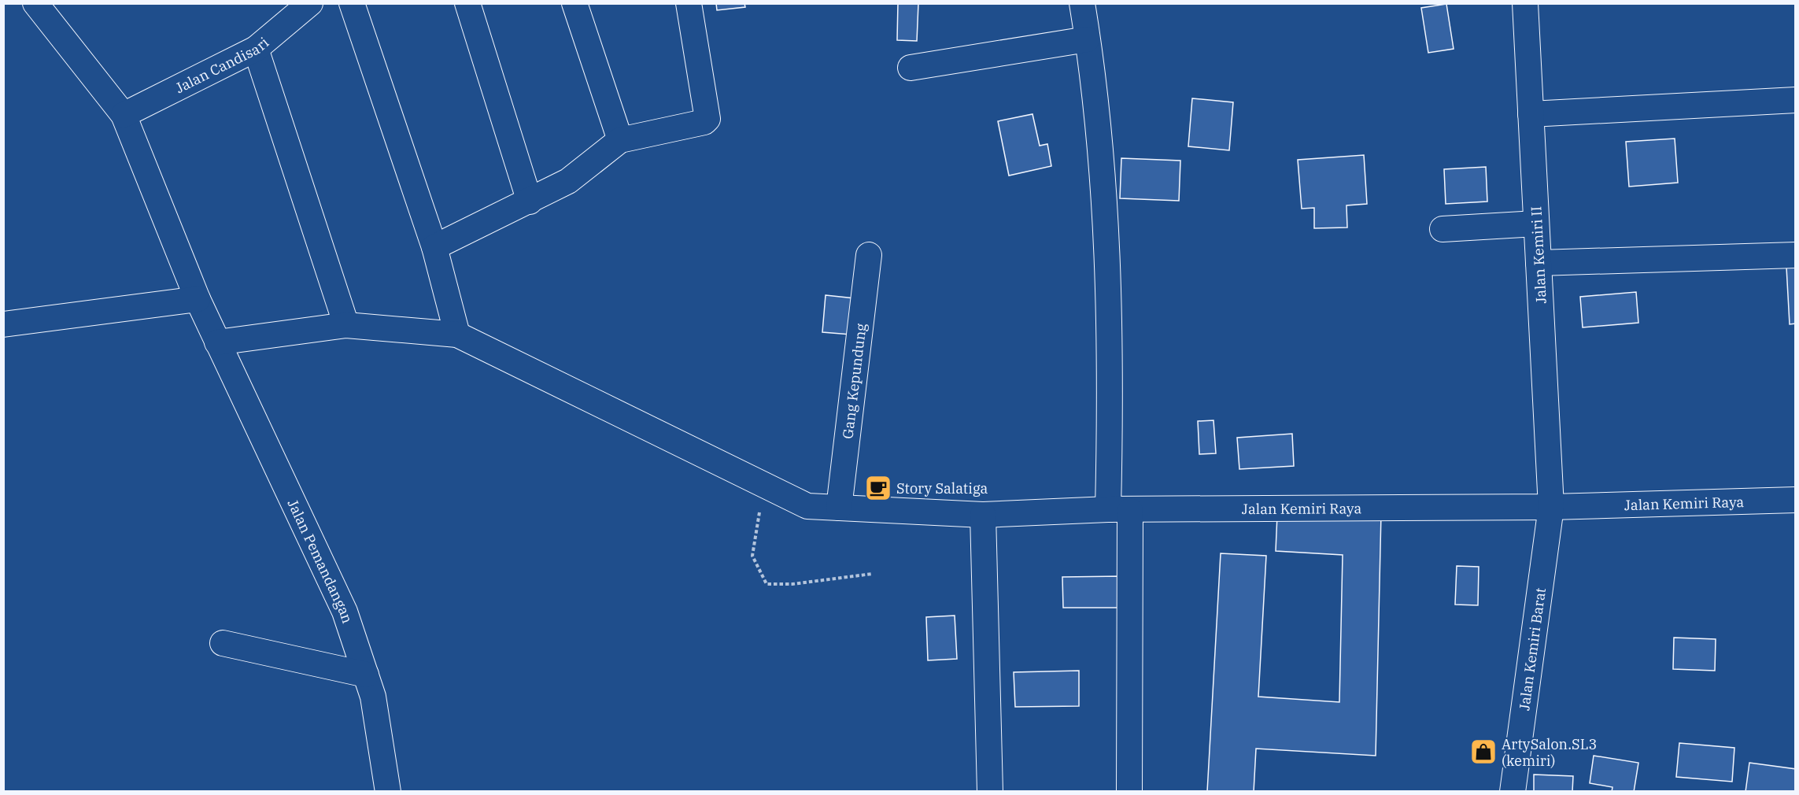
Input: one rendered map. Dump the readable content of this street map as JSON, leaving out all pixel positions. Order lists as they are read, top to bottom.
{
  "streets": {
    "street": [
      "Jalan Candisari",
      "Jalan Kemiri II",
      "Gang Kepundung",
      "Jalan Kemiri Raya",
      "Jalan Pemandangan",
      "Jalan Kemiri Barat"
    ]
  },
  "crossings": [
    ["Jalan Candisari", "Jalan Pemandangan"],
    ["Jalan Kemiri II", "Jalan Kemiri Raya"],
    ["Jalan Kemiri II", "Jalan Kemiri Barat"],
    ["Gang Kepundung", "Jalan Kemiri Raya"],
    ["Jalan Kemiri Raya", "Jalan Kemiri Barat"]
  ],
  "places": {
    "cafe": ["Story Salatiga"],
    "shop": ["ArtySalon.SL3 (kemiri)"]
  }
}
